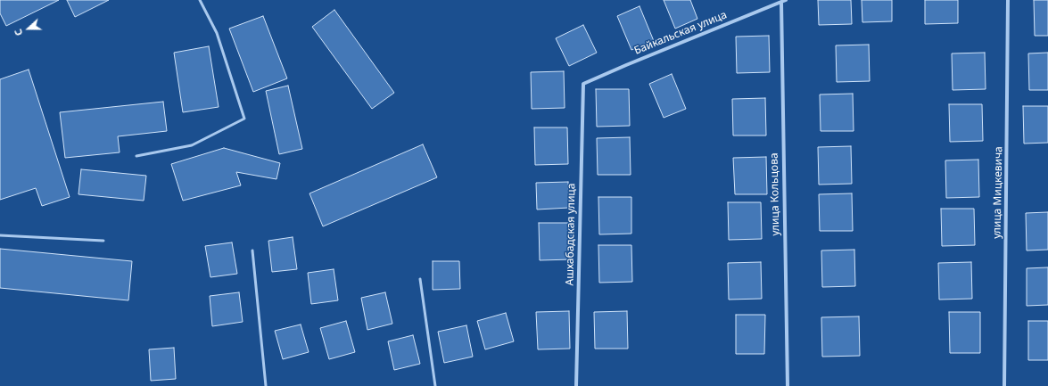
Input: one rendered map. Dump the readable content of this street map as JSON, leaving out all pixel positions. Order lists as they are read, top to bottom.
{
  "streets": {
    "street": [
      "Байкальская улица",
      "улица Мицкевича",
      "улица Кольцова",
      "Ашхабадская улица"
    ]
  },
  "crossings": [
    ["Байкальская улица", "улица Кольцова"],
    ["Байкальская улица", "Ашхабадская улица"]
  ],
  "north": "left"
}
